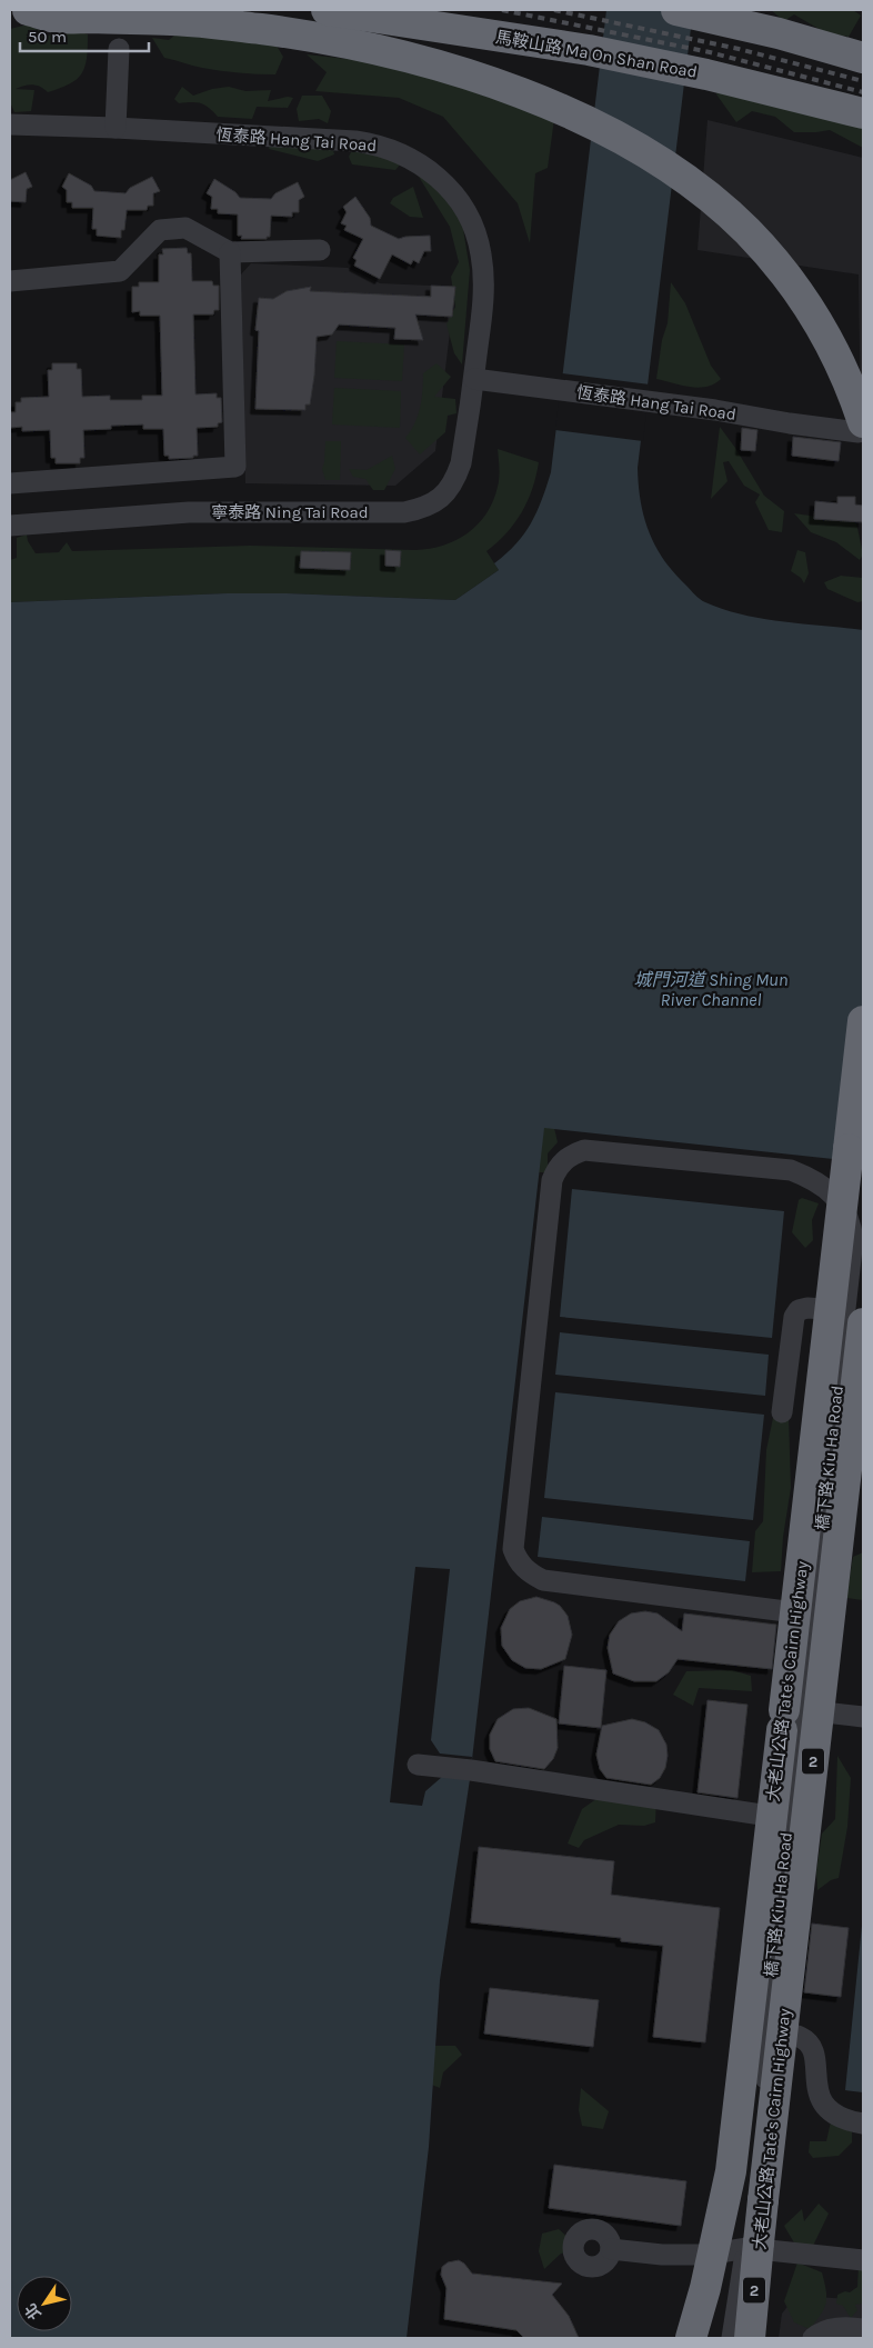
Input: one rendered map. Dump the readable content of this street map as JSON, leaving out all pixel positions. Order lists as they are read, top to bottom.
{
  "streets": {
    "highway": ["馬鞍山路 Ma On Shan Road", "大老山公路 Tate's Cairn Highway", "2"],
    "street": ["恆泰路 Hang Tai Road", "寧泰路 Ning Tai Road", "橋下路 Kiu Ha Road"]
  },
  "crossings": [
    ["恆泰路 Hang Tai Road", "寧泰路 Ning Tai Road"],
    ["橋下路 Kiu Ha Road", "大老山公路 Tate's Cairn Highway"]
  ],
  "water": ["城門河道 Shing Mun River Channel"],
  "scale_bar": "50 m",
  "north": "bottom left"
}
